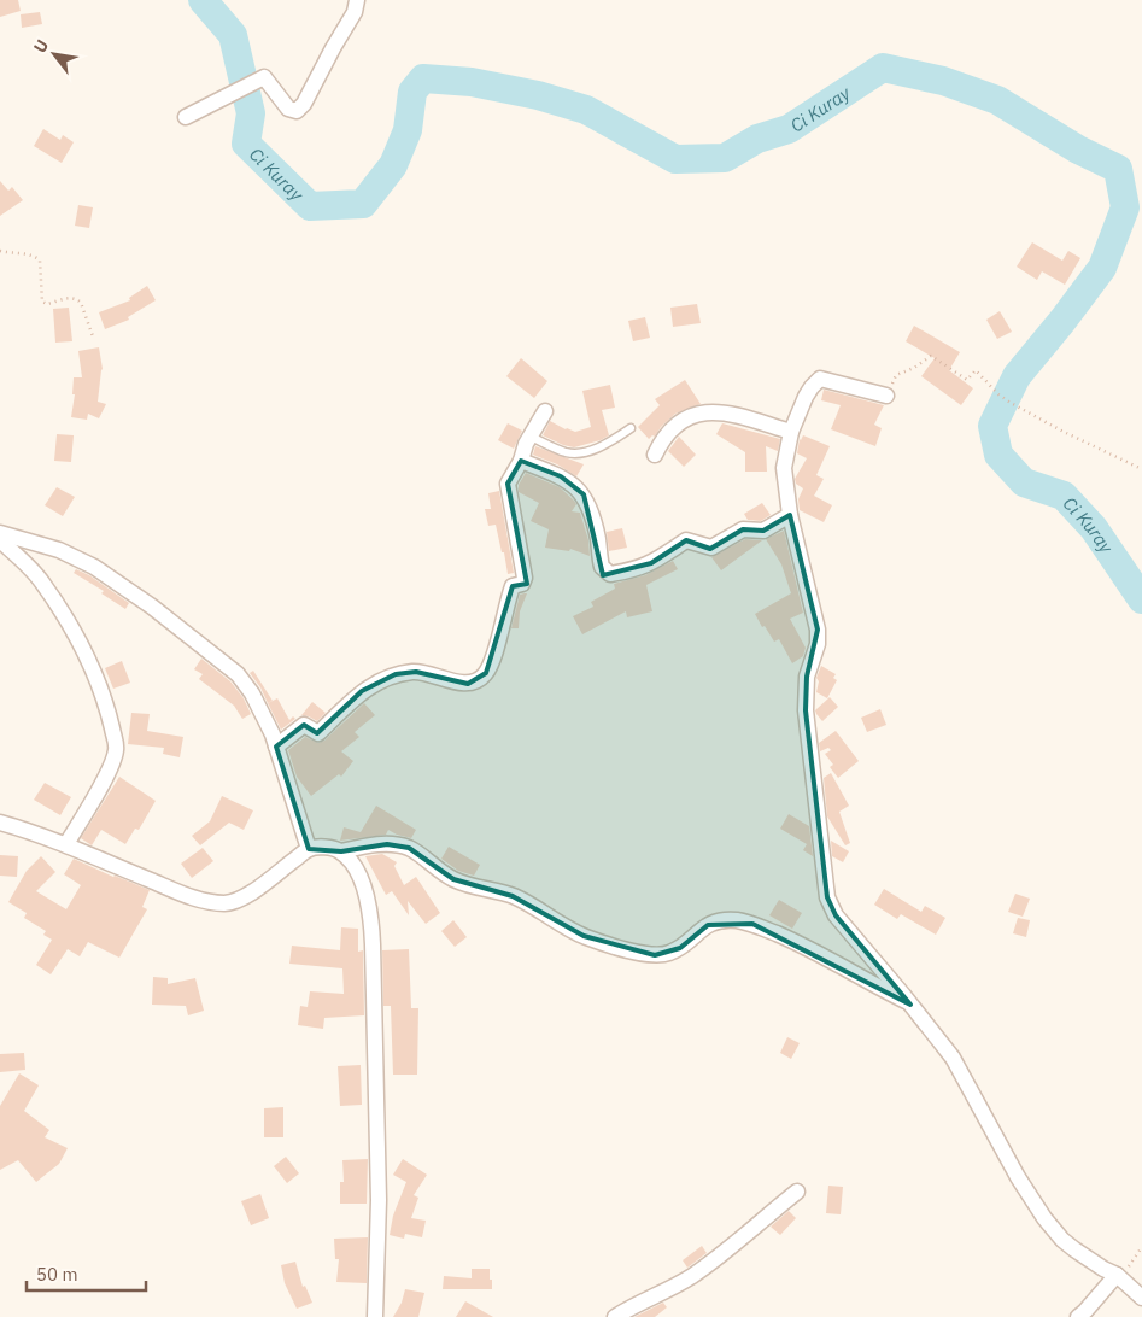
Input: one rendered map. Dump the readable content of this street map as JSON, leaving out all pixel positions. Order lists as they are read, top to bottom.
{
  "water": ["Ci Kuray"],
  "scale_bar": "50 m",
  "north": "top left"
}
